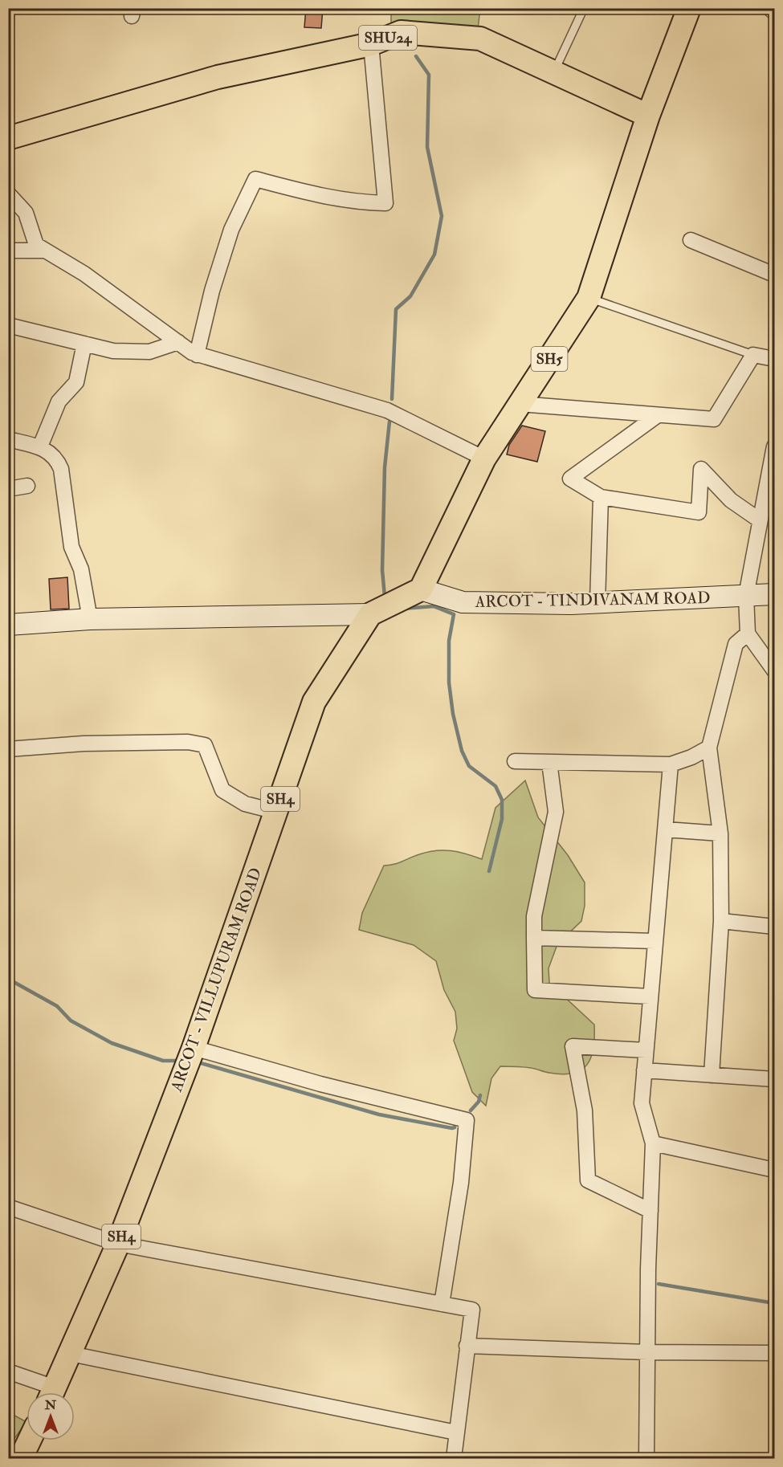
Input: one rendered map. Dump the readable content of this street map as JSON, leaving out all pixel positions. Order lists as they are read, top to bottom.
{
  "streets": {
    "main road": [
      "SHU24",
      "SH5",
      "ARCOT - TINDIVANAM ROAD",
      "SH4",
      "ARCOT - VILLUPURAM ROAD"
    ]
  },
  "crossings": [
    ["SHU24", "SH5"],
    ["SH5", "ARCOT - TINDIVANAM ROAD"]
  ],
  "north": "top"
}
